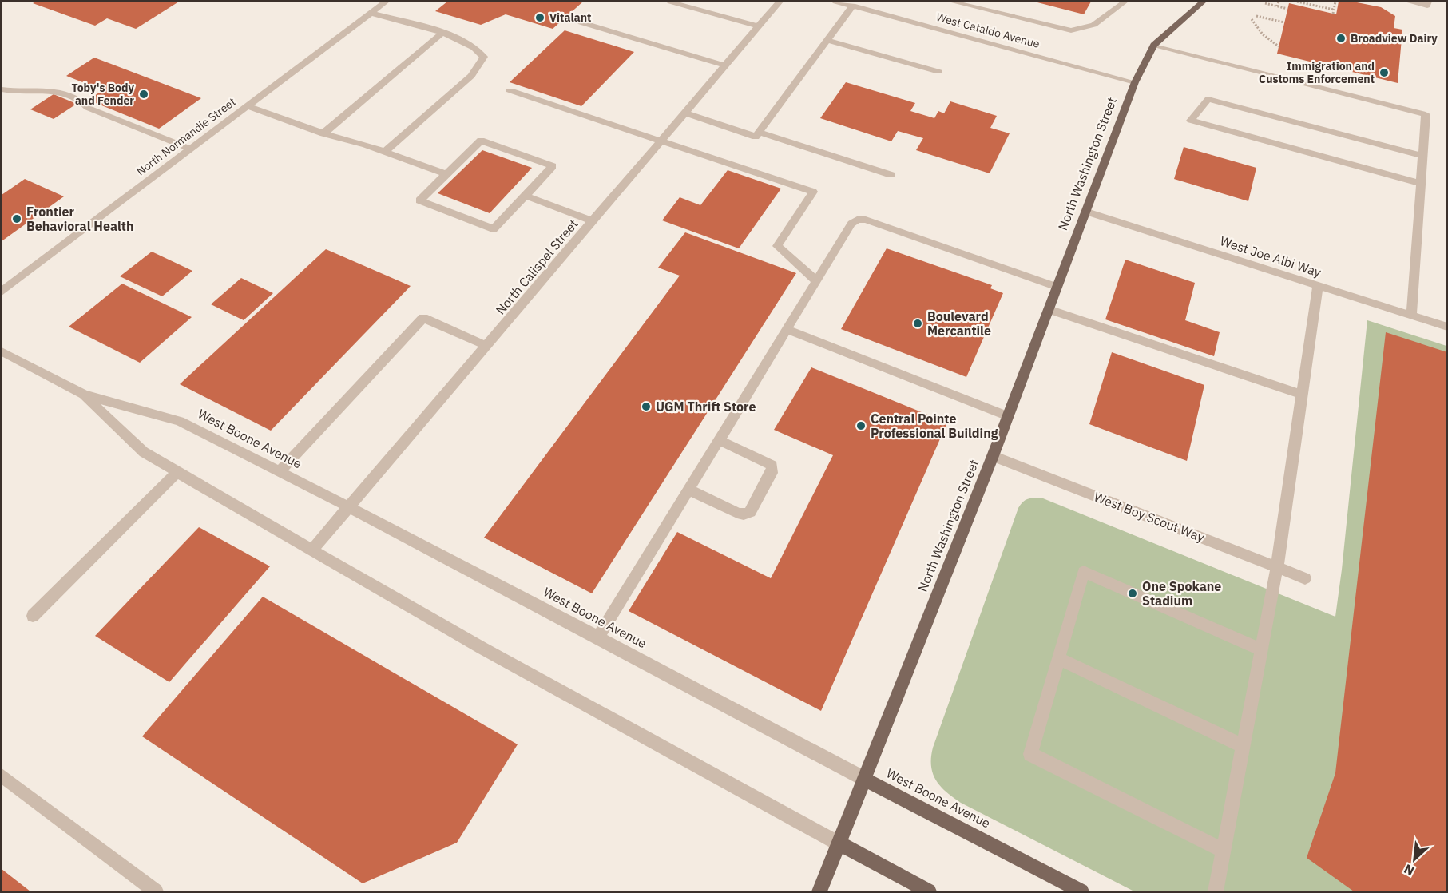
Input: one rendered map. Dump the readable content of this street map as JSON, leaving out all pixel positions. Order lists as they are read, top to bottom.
{
  "streets": {
    "main road": ["North Washington Street", "West Boone Avenue"],
    "street": [
      "West Cataldo Avenue",
      "North Normandie Street",
      "West Joe Albi Way",
      "North Calispel Street",
      "West Boy Scout Way"
    ]
  },
  "crossings": [
    ["West Cataldo Avenue", "North Washington Street"],
    ["North Washington Street", "West Joe Albi Way"],
    ["North Washington Street", "West Boone Avenue"],
    ["North Washington Street", "West Boy Scout Way"],
    ["North Calispel Street", "West Boone Avenue"]
  ],
  "places": [
    "Vitalant",
    "Broadview Dairy",
    "Immigration and Customs Enforcement",
    "Toby's Body and Fender",
    "Frontier Behavioral Health",
    "Boulevard Mercantile",
    "UGM Thrift Store",
    "Central Pointe Professional Building",
    "One Spokane Stadium"
  ],
  "north": "bottom left"
}
